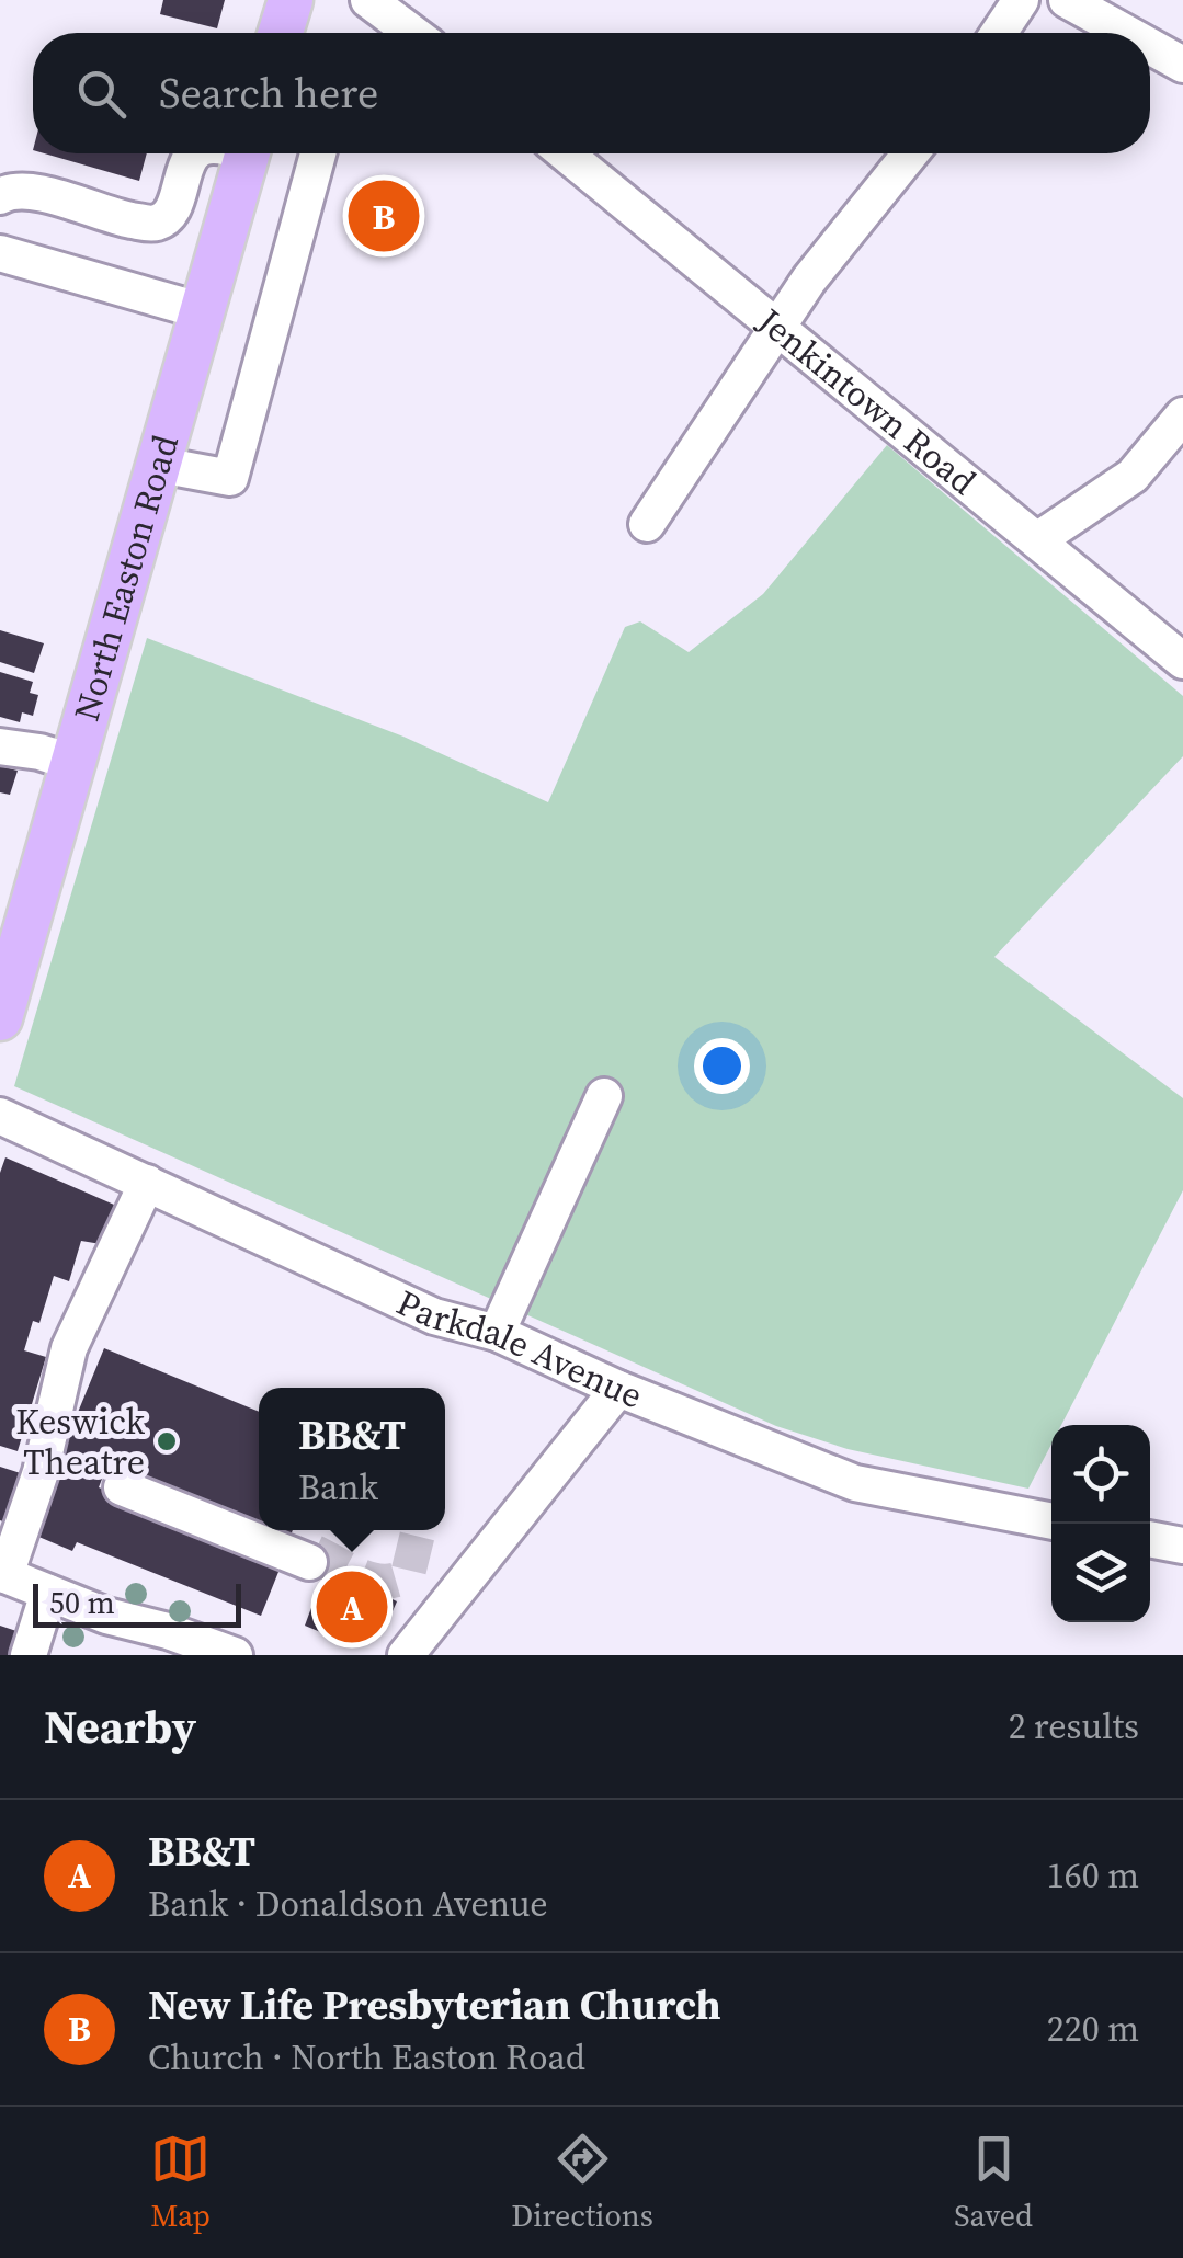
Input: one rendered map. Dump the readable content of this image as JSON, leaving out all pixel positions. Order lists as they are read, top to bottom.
{
  "streets": {
    "main road": ["North Easton Road"],
    "street": ["Jenkintown Road", "Parkdale Avenue"]
  },
  "places": ["Keswick Theatre"],
  "scale_bar": "50 m",
  "page": {
    "search": "Search here",
    "pins": ["B", "A"],
    "popup": ["BB&T", "Bank"],
    "scale": "50 m",
    "heading": ["Nearby", "2 results"],
    "list": [
      {
        "mark": "A",
        "name": "BB&T",
        "note": "Bank · Donaldson Avenue",
        "value": "160 m"
      },
      {
        "mark": "B",
        "name": "New Life Presbyterian Church",
        "note": "Church · North Easton Road",
        "value": "220 m"
      }
    ],
    "nav": ["Map", "Directions", "Saved"]
  }
}
